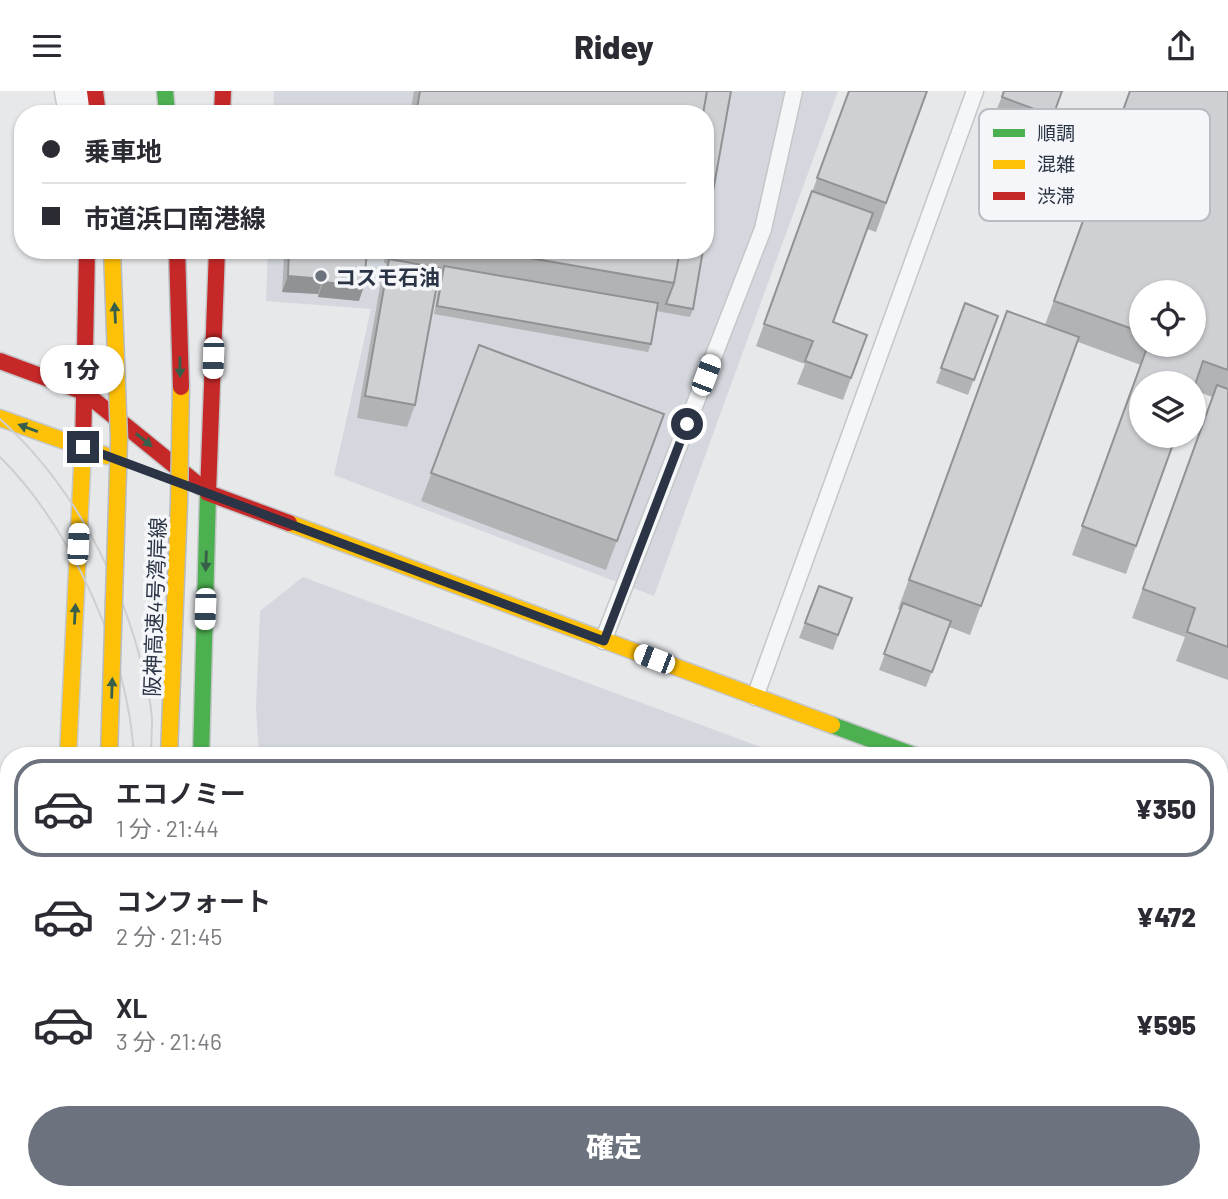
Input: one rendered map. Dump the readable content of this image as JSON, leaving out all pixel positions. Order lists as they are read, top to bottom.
{
  "streets": {
    "main road": ["阪神高速4号湾岸線"]
  },
  "places": ["コスモ石油"],
  "legend": ["順調", "混雑", "渋滞"],
  "page": {
    "header": "Ridey",
    "banner": ["乗車地", "市道浜口南港線"],
    "bubble": "1 分",
    "list": [
      {
        "name": "エコノミー",
        "note": "1 分 · 21:44",
        "value": "¥350"
      },
      {
        "name": "コンフォート",
        "note": "2 分 · 21:45",
        "value": "¥472"
      },
      {
        "name": "XL",
        "note": "3 分 · 21:46",
        "value": "¥595"
      }
    ],
    "buttons": "確定"
  }
}
